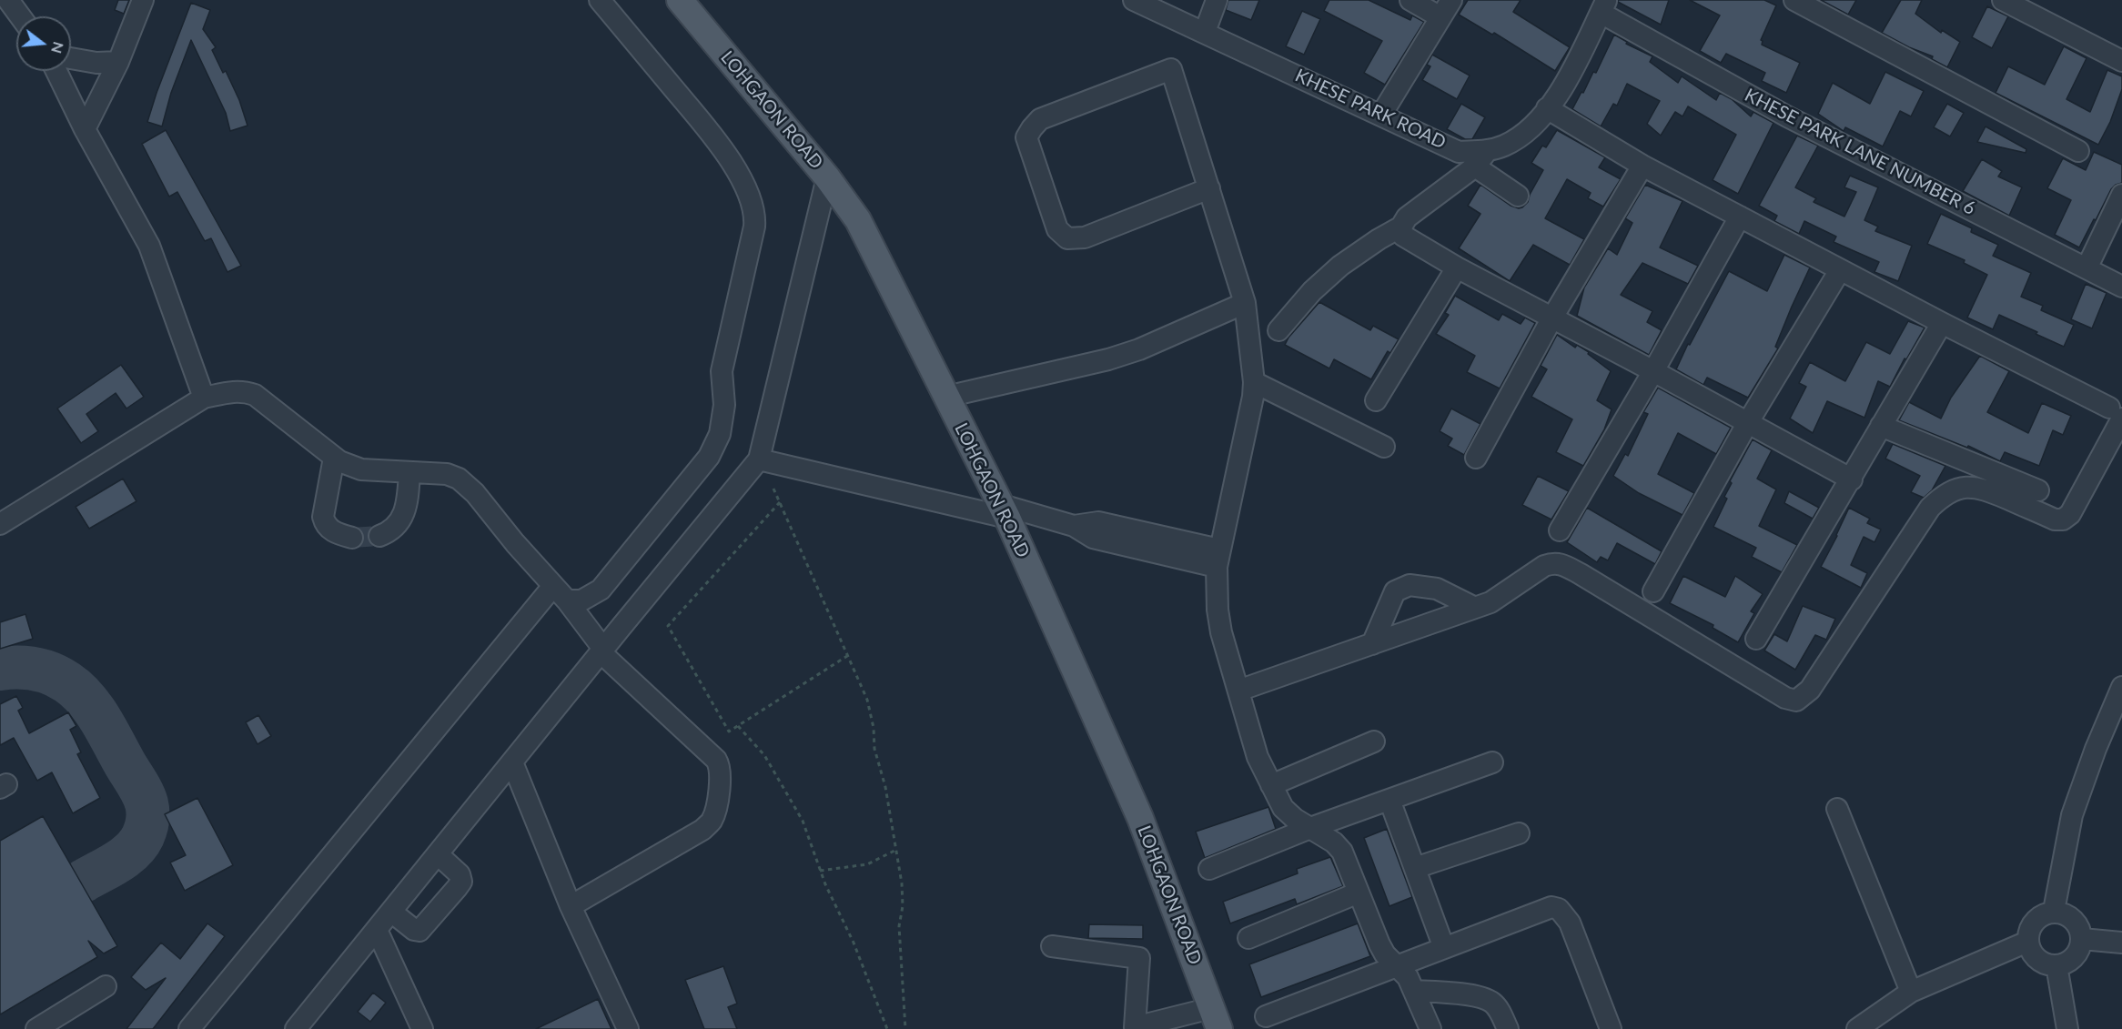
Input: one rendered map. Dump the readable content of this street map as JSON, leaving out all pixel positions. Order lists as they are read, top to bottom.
{
  "streets": {
    "main road": ["LOHGAON ROAD"],
    "street": ["KHESE PARK ROAD", "KHESE PARK LANE NUMBER 6"]
  },
  "crossings": [
    ["KHESE PARK ROAD", "KHESE PARK LANE NUMBER 6"]
  ],
  "north": "right"
}
